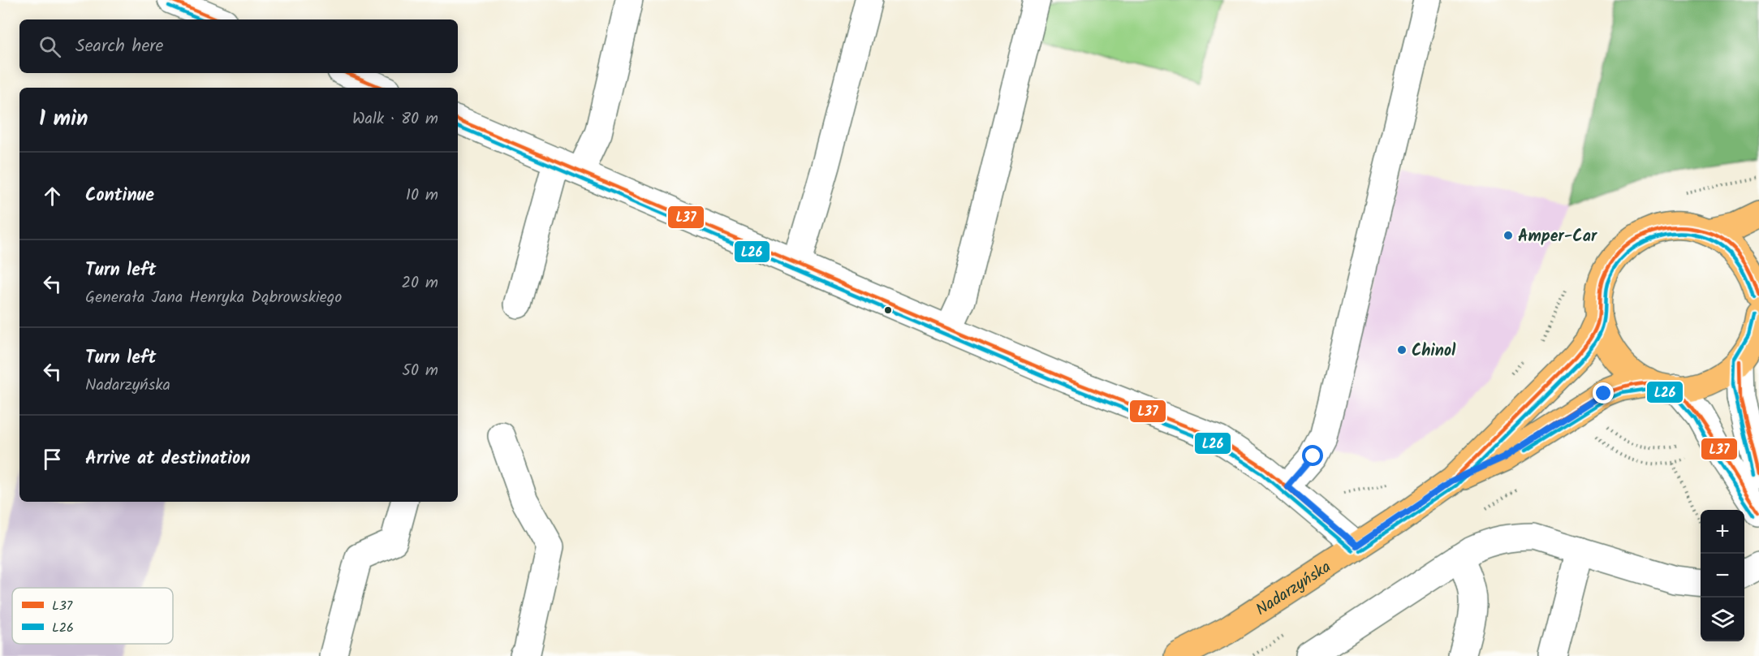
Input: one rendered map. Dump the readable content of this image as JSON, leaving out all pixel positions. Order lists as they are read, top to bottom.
{
  "streets": {
    "main road": ["Nadarzyńska"]
  },
  "places": ["Amper-Car", "Chinol"],
  "lines": ["transit line L37", "transit line L26"],
  "legend": ["L37", "L26"],
  "page": {
    "search": "Search here",
    "heading": ["1 min", "Walk · 80 m"],
    "list": [
      ["Continue", "10 m"],
      ["Turn left", "Generała Jana Henryka Dąbrowskiego", "20 m"],
      ["Turn left", "Nadarzyńska", "50 m"],
      "Arrive at destination"
    ],
    "map_buttons": ["+", "−"]
  }
}
